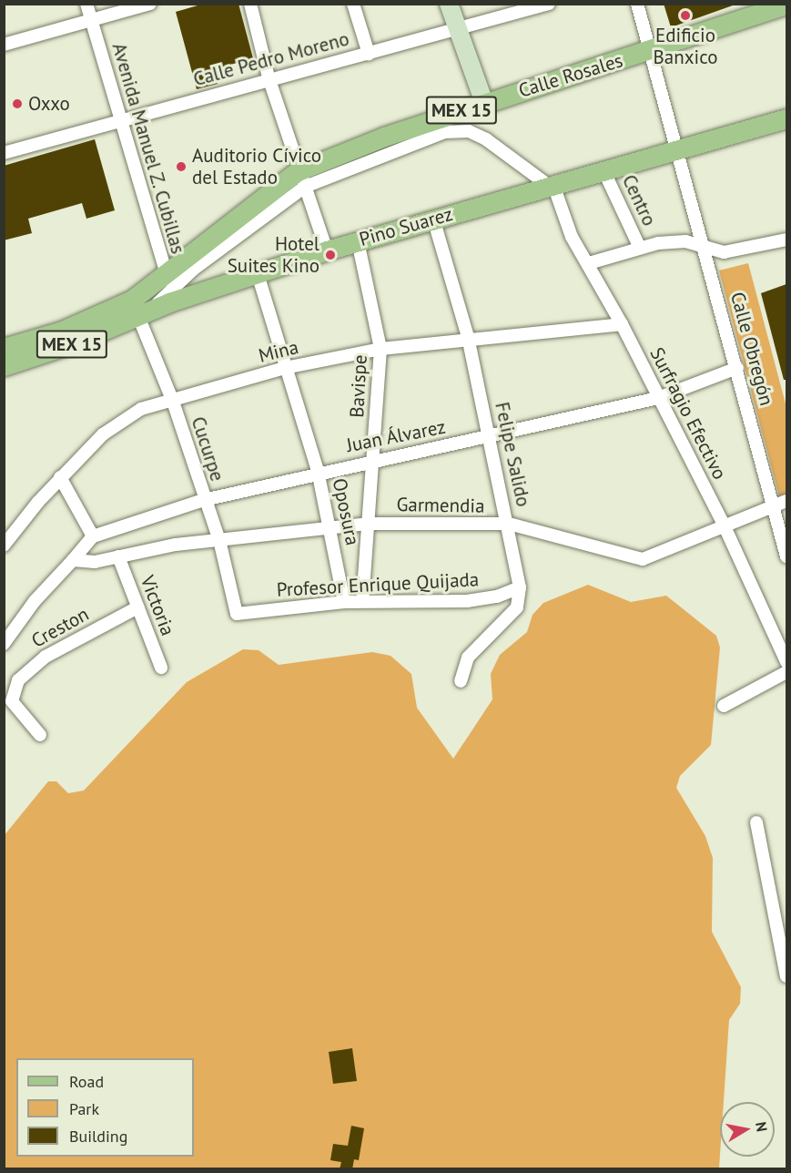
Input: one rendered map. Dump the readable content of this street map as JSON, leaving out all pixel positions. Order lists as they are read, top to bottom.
{
  "streets": {
    "main road": ["Calle Rosales", "MEX 15", "Pino Suarez"],
    "street": [
      "Calle Pedro Moreno",
      "Avenida Manuel Z. Cubillas",
      "Centro",
      "Calle Obregón",
      "Mina",
      "Bavispe",
      "Surfragio Efectivo",
      "Juan Álvarez",
      "Cucurpe",
      "Felipe Salido",
      "Garmendia",
      "Oposura",
      "Profesor Enrique Quijada",
      "Victoria",
      "Creston"
    ]
  },
  "crossings": [
    ["Calle Pedro Moreno", "Avenida Manuel Z. Cubillas"],
    ["Calle Rosales", "MEX 15"],
    ["Calle Rosales", "Avenida Manuel Z. Cubillas"],
    ["Calle Rosales", "Pino Suarez"],
    ["Calle Rosales", "Calle Obregón"],
    ["Calle Rosales", "Surfragio Efectivo"],
    ["MEX 15", "Avenida Manuel Z. Cubillas"],
    ["MEX 15", "Pino Suarez"],
    ["MEX 15", "Calle Obregón"],
    ["MEX 15", "Cucurpe"],
    ["Avenida Manuel Z. Cubillas", "Pino Suarez"],
    ["Centro", "Pino Suarez"],
    ["Pino Suarez", "Calle Obregón"],
    ["Pino Suarez", "Bavispe"],
    ["Pino Suarez", "Surfragio Efectivo"],
    ["Pino Suarez", "Cucurpe"],
    ["Pino Suarez", "Felipe Salido"],
    ["Pino Suarez", "Oposura"],
    ["Calle Obregón", "Juan Álvarez"],
    ["Calle Obregón", "Garmendia"],
    ["Mina", "Bavispe"],
    ["Mina", "Surfragio Efectivo"],
    ["Mina", "Cucurpe"],
    ["Mina", "Felipe Salido"],
    ["Mina", "Oposura"],
    ["Bavispe", "Juan Álvarez"],
    ["Bavispe", "Garmendia"],
    ["Bavispe", "Profesor Enrique Quijada"],
    ["Surfragio Efectivo", "Juan Álvarez"],
    ["Surfragio Efectivo", "Garmendia"],
    ["Juan Álvarez", "Cucurpe"],
    ["Juan Álvarez", "Felipe Salido"],
    ["Juan Álvarez", "Oposura"],
    ["Cucurpe", "Garmendia"],
    ["Cucurpe", "Profesor Enrique Quijada"],
    ["Felipe Salido", "Garmendia"],
    ["Felipe Salido", "Profesor Enrique Quijada"],
    ["Garmendia", "Oposura"],
    ["Garmendia", "Victoria"],
    ["Oposura", "Profesor Enrique Quijada"],
    ["Victoria", "Creston"]
  ],
  "places": [
    "Edificio Banxico",
    "Oxxo",
    "Auditorio Cívico del Estado",
    "Hotel Suites Kino"
  ],
  "legend": ["Road", "Park", "Building"],
  "north": "right"
}
